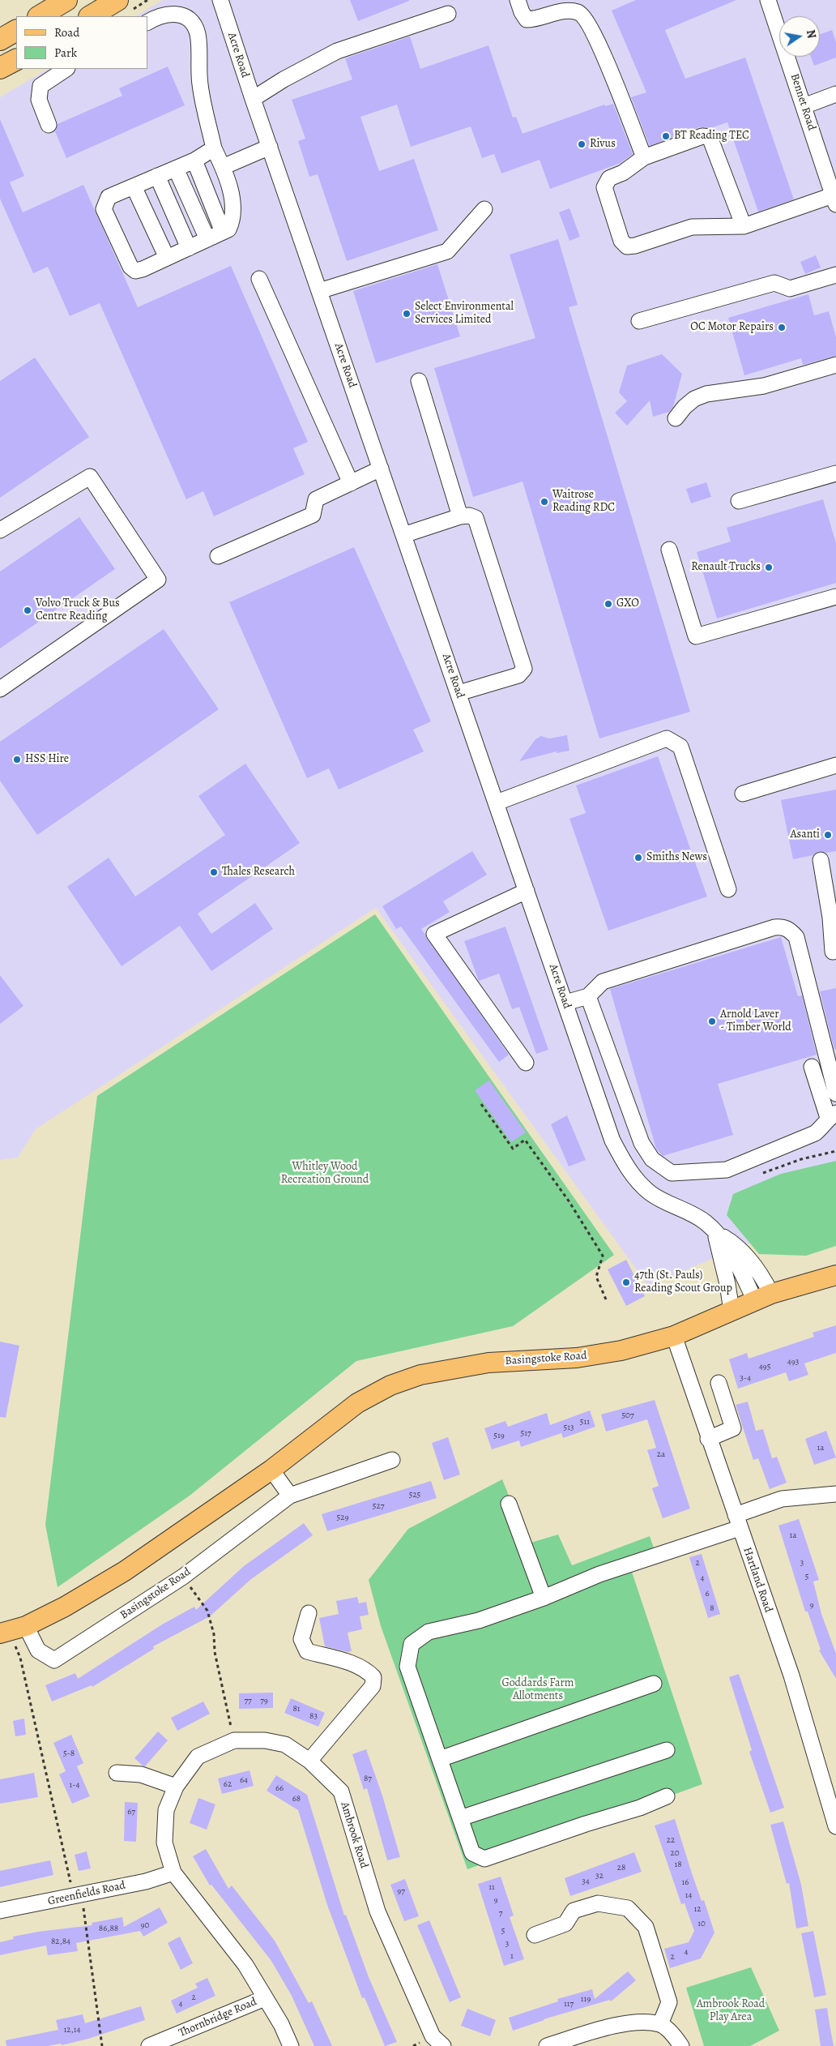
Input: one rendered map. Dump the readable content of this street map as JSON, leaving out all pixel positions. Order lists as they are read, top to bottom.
{
  "streets": {
    "main road": ["Basingstoke Road"],
    "street": [
      "Acre Road",
      "Bennet Road",
      "Hartland Road",
      "Ambrook Road",
      "Greenfields Road",
      "Thornbridge Road"
    ]
  },
  "crossings": [
    ["Acre Road", "Basingstoke Road"],
    ["Basingstoke Road", "Hartland Road"],
    ["Ambrook Road", "Greenfields Road"],
    ["Ambrook Road", "Thornbridge Road"]
  ],
  "parks": ["Whitley Wood Recreation Ground", "Goddards Farm Allotments", "Ambrook Road Play Area"],
  "places": [
    "BT Reading TEC",
    "Rivus",
    "Select Environmental Services Limited",
    "OC Motor Repairs",
    "Waitrose Reading RDC",
    "Renault Trucks",
    "GXO",
    "Volvo Truck & Bus Centre Reading",
    "HSS Hire",
    "Asanti",
    "Smiths News",
    "Thales Research",
    "Arnold Laver - Timber World",
    "47th (St. Pauls) Reading Scout Group"
  ],
  "house_numbers": [
    "493",
    "495",
    "3-4",
    "507",
    "511",
    "513",
    "517",
    "519",
    "1a",
    "2a",
    "525",
    "527",
    "529",
    "1a",
    "2",
    "3",
    "5",
    "4",
    "6",
    "9",
    "8",
    "77",
    "79",
    "81",
    "83",
    "5-8",
    "87",
    "64",
    "62",
    "1-4",
    "66",
    "68",
    "67",
    "22",
    "20",
    "18",
    "28",
    "32",
    "34",
    "16",
    "11",
    "97",
    "14",
    "9",
    "12",
    "7",
    "10",
    "90",
    "86,88",
    "5",
    "82,84",
    "3",
    "4",
    "1",
    "2",
    "2",
    "119",
    "4",
    "117",
    "12,14"
  ],
  "legend": ["Road", "Park"],
  "north": "right"
}
